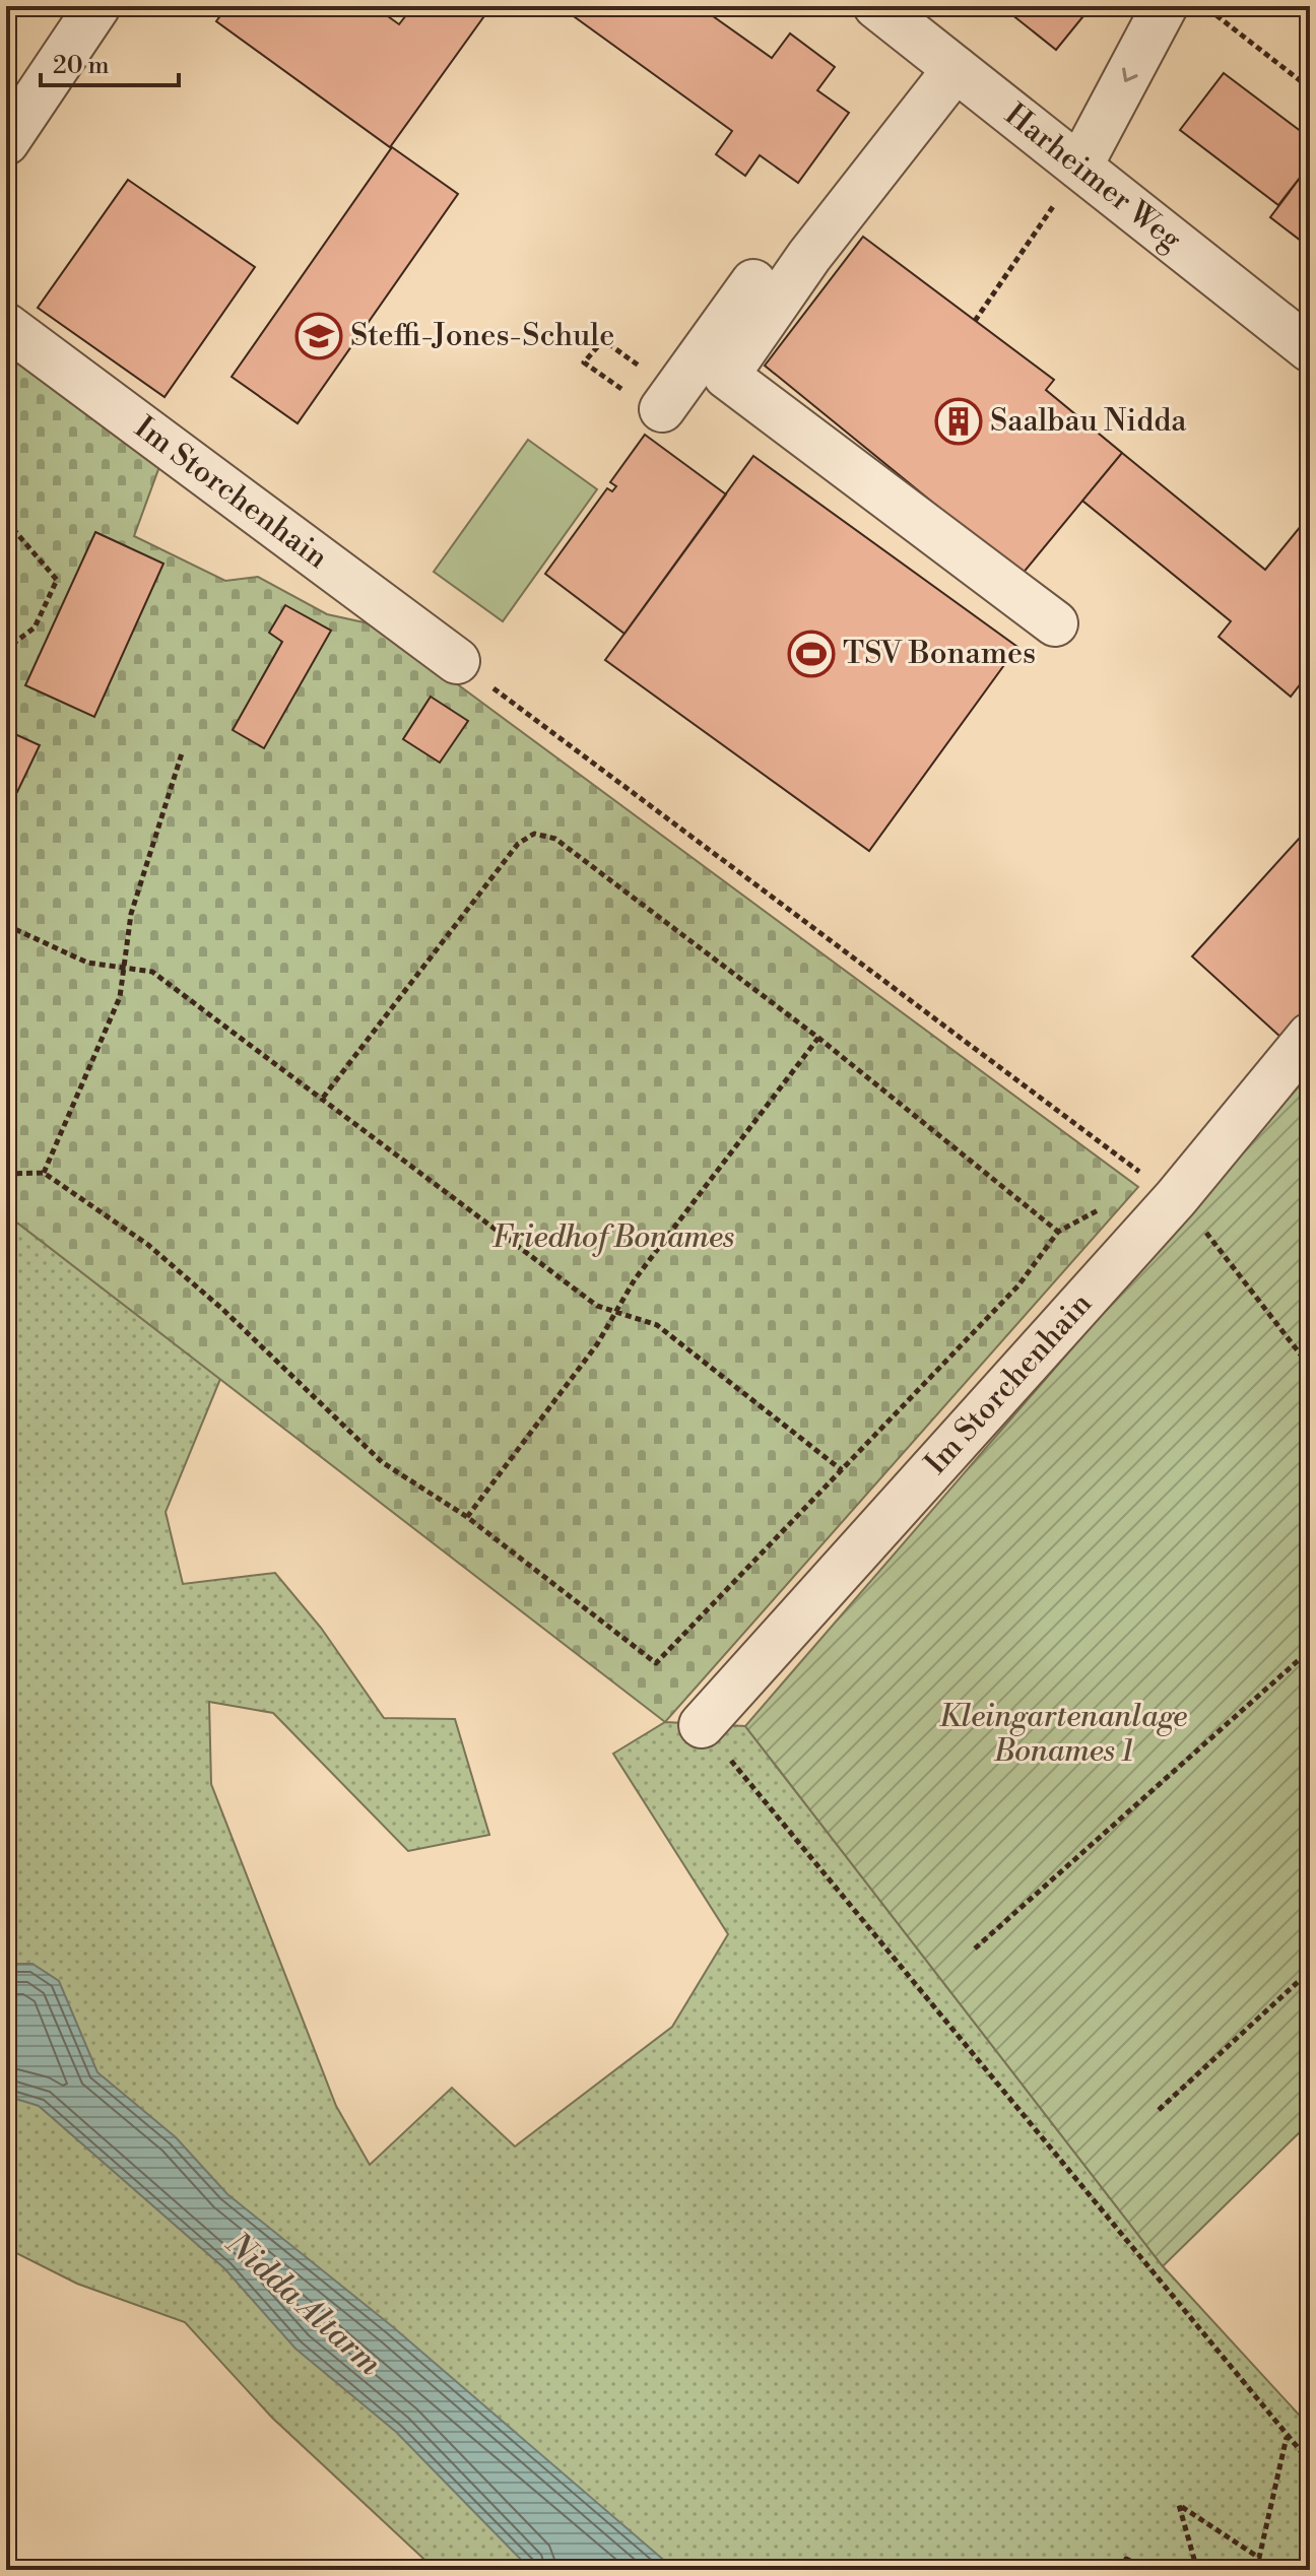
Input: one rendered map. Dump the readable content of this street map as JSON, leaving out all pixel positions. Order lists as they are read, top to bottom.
{
  "streets": {
    "street": ["Harheimer Weg", "Im Storchenhain"]
  },
  "water": ["Nidda Altarm"],
  "parks": ["Friedhof Bonames", "Kleingartenanlage Bonames 1"],
  "places": {
    "school or university": ["Steffi-Jones-Schule"],
    "building": ["Saalbau Nidda"],
    "sports": ["TSV Bonames"]
  },
  "scale_bar": "20 m"
}
